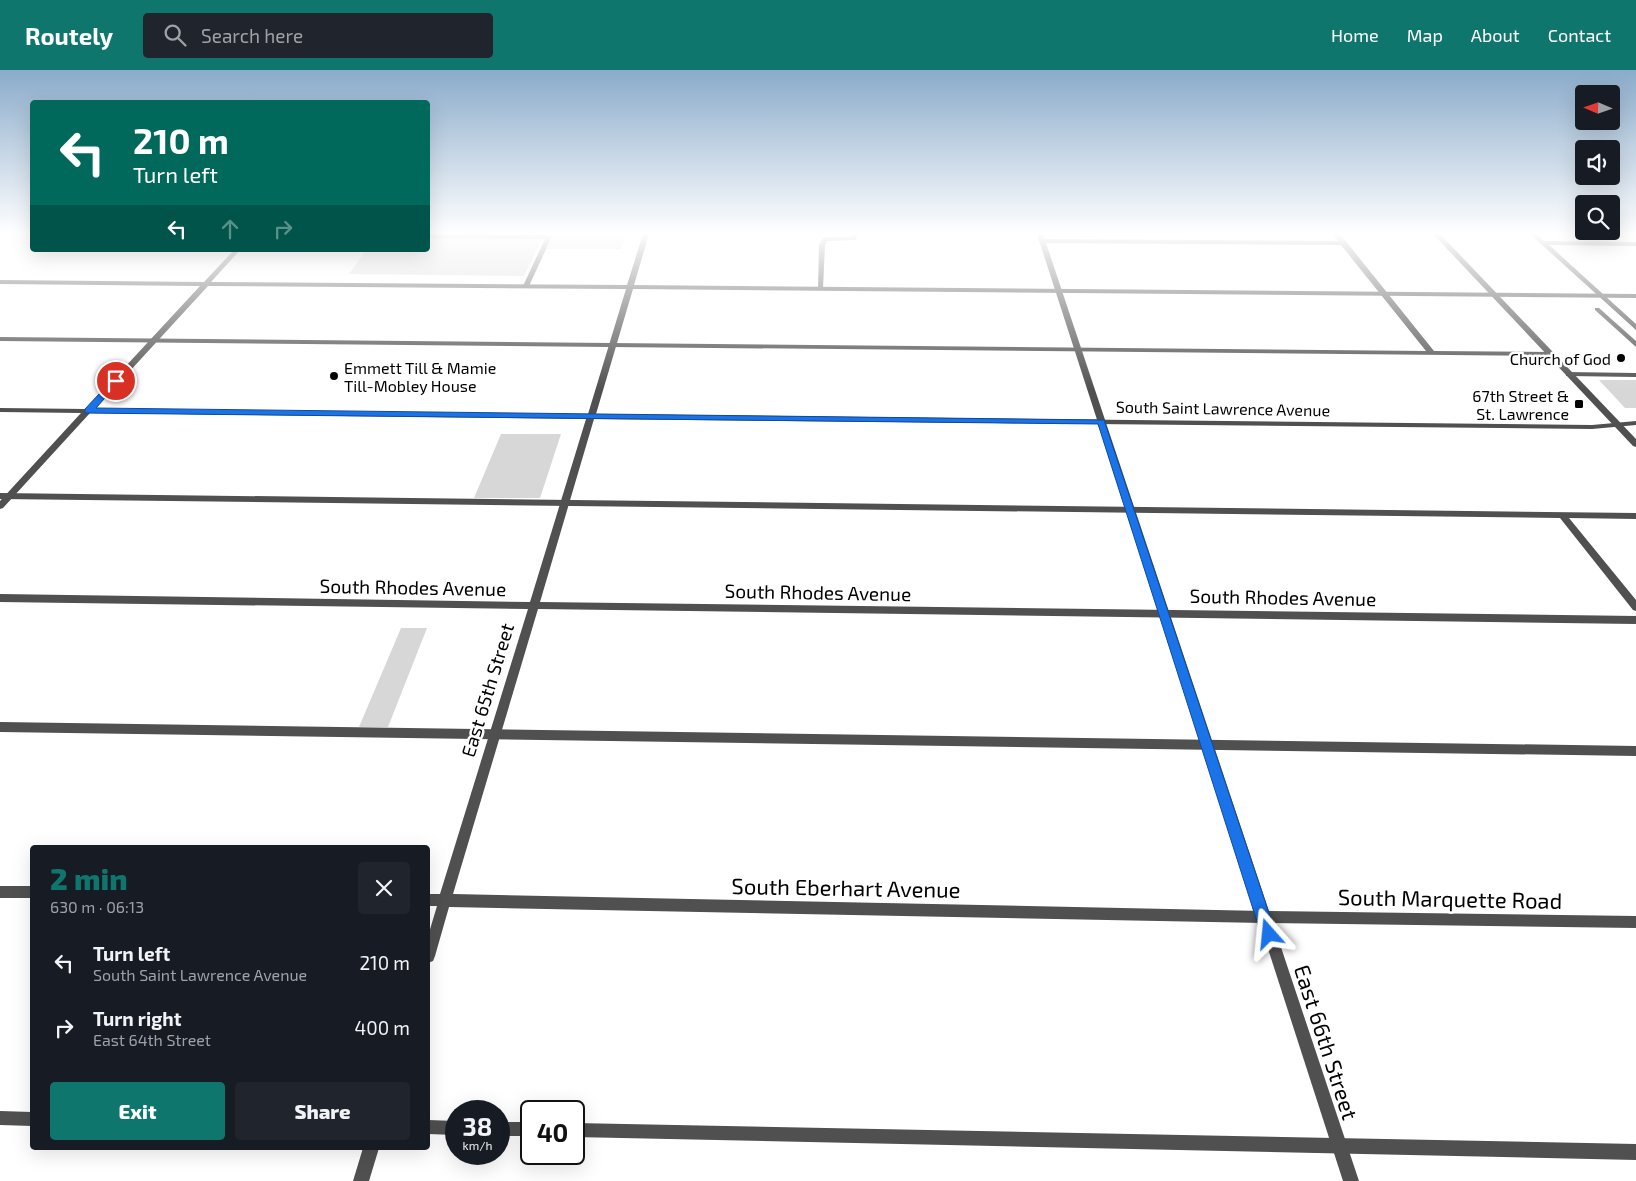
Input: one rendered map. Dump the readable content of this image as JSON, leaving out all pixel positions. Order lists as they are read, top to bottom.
{
  "streets": {
    "street": [
      "South Saint Lawrence Avenue",
      "South Rhodes Avenue",
      "East 65th Street",
      "South Eberhart Avenue",
      "South Marquette Road",
      "East 66th Street"
    ]
  },
  "crossings": [
    ["South Saint Lawrence Avenue", "East 65th Street"],
    ["South Saint Lawrence Avenue", "East 66th Street"],
    ["South Rhodes Avenue", "East 65th Street"],
    ["South Rhodes Avenue", "East 66th Street"],
    ["East 65th Street", "South Eberhart Avenue"],
    ["South Eberhart Avenue", "South Marquette Road"],
    ["South Eberhart Avenue", "East 66th Street"],
    ["South Marquette Road", "East 66th Street"]
  ],
  "places": {
    "other": ["Church of God", "Emmett Till & Mamie Till-Mobley House"],
    "transit": ["67th Street & St. Lawrence"]
  },
  "north": "left",
  "page": {
    "header": "Routely",
    "search": "Search here",
    "nav": [
      "Home",
      "Map",
      "About",
      "Contact"
    ],
    "turn": ["210 m", "Turn left"],
    "heading": ["2 min", "630 m · 06:13"],
    "list": [
      {
        "name": "Turn left",
        "note": "South Saint Lawrence Avenue",
        "value": "210 m"
      },
      {
        "name": "Turn right",
        "note": "East 64th Street",
        "value": "400 m"
      }
    ],
    "buttons": ["Exit", "Share"],
    "speed": "38 km/h",
    "limit": "40"
  }
}
